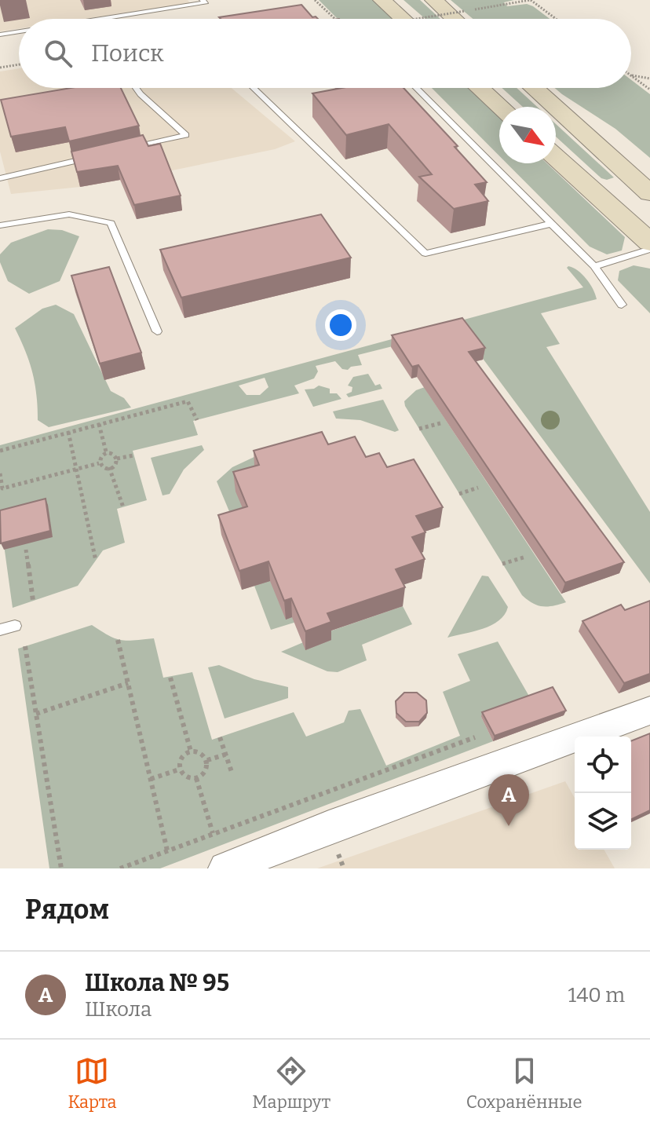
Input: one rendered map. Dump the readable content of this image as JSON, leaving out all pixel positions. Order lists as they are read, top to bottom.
{
  "north": "bottom right",
  "page": {
    "search": "Поиск",
    "pins": "A",
    "heading": "Рядом",
    "list": [
      {
        "mark": "A",
        "name": "Школа № 95",
        "note": "Школа",
        "value": "140 m"
      }
    ],
    "nav": ["Карта", "Маршрут", "Сохранённые"]
  }
}
